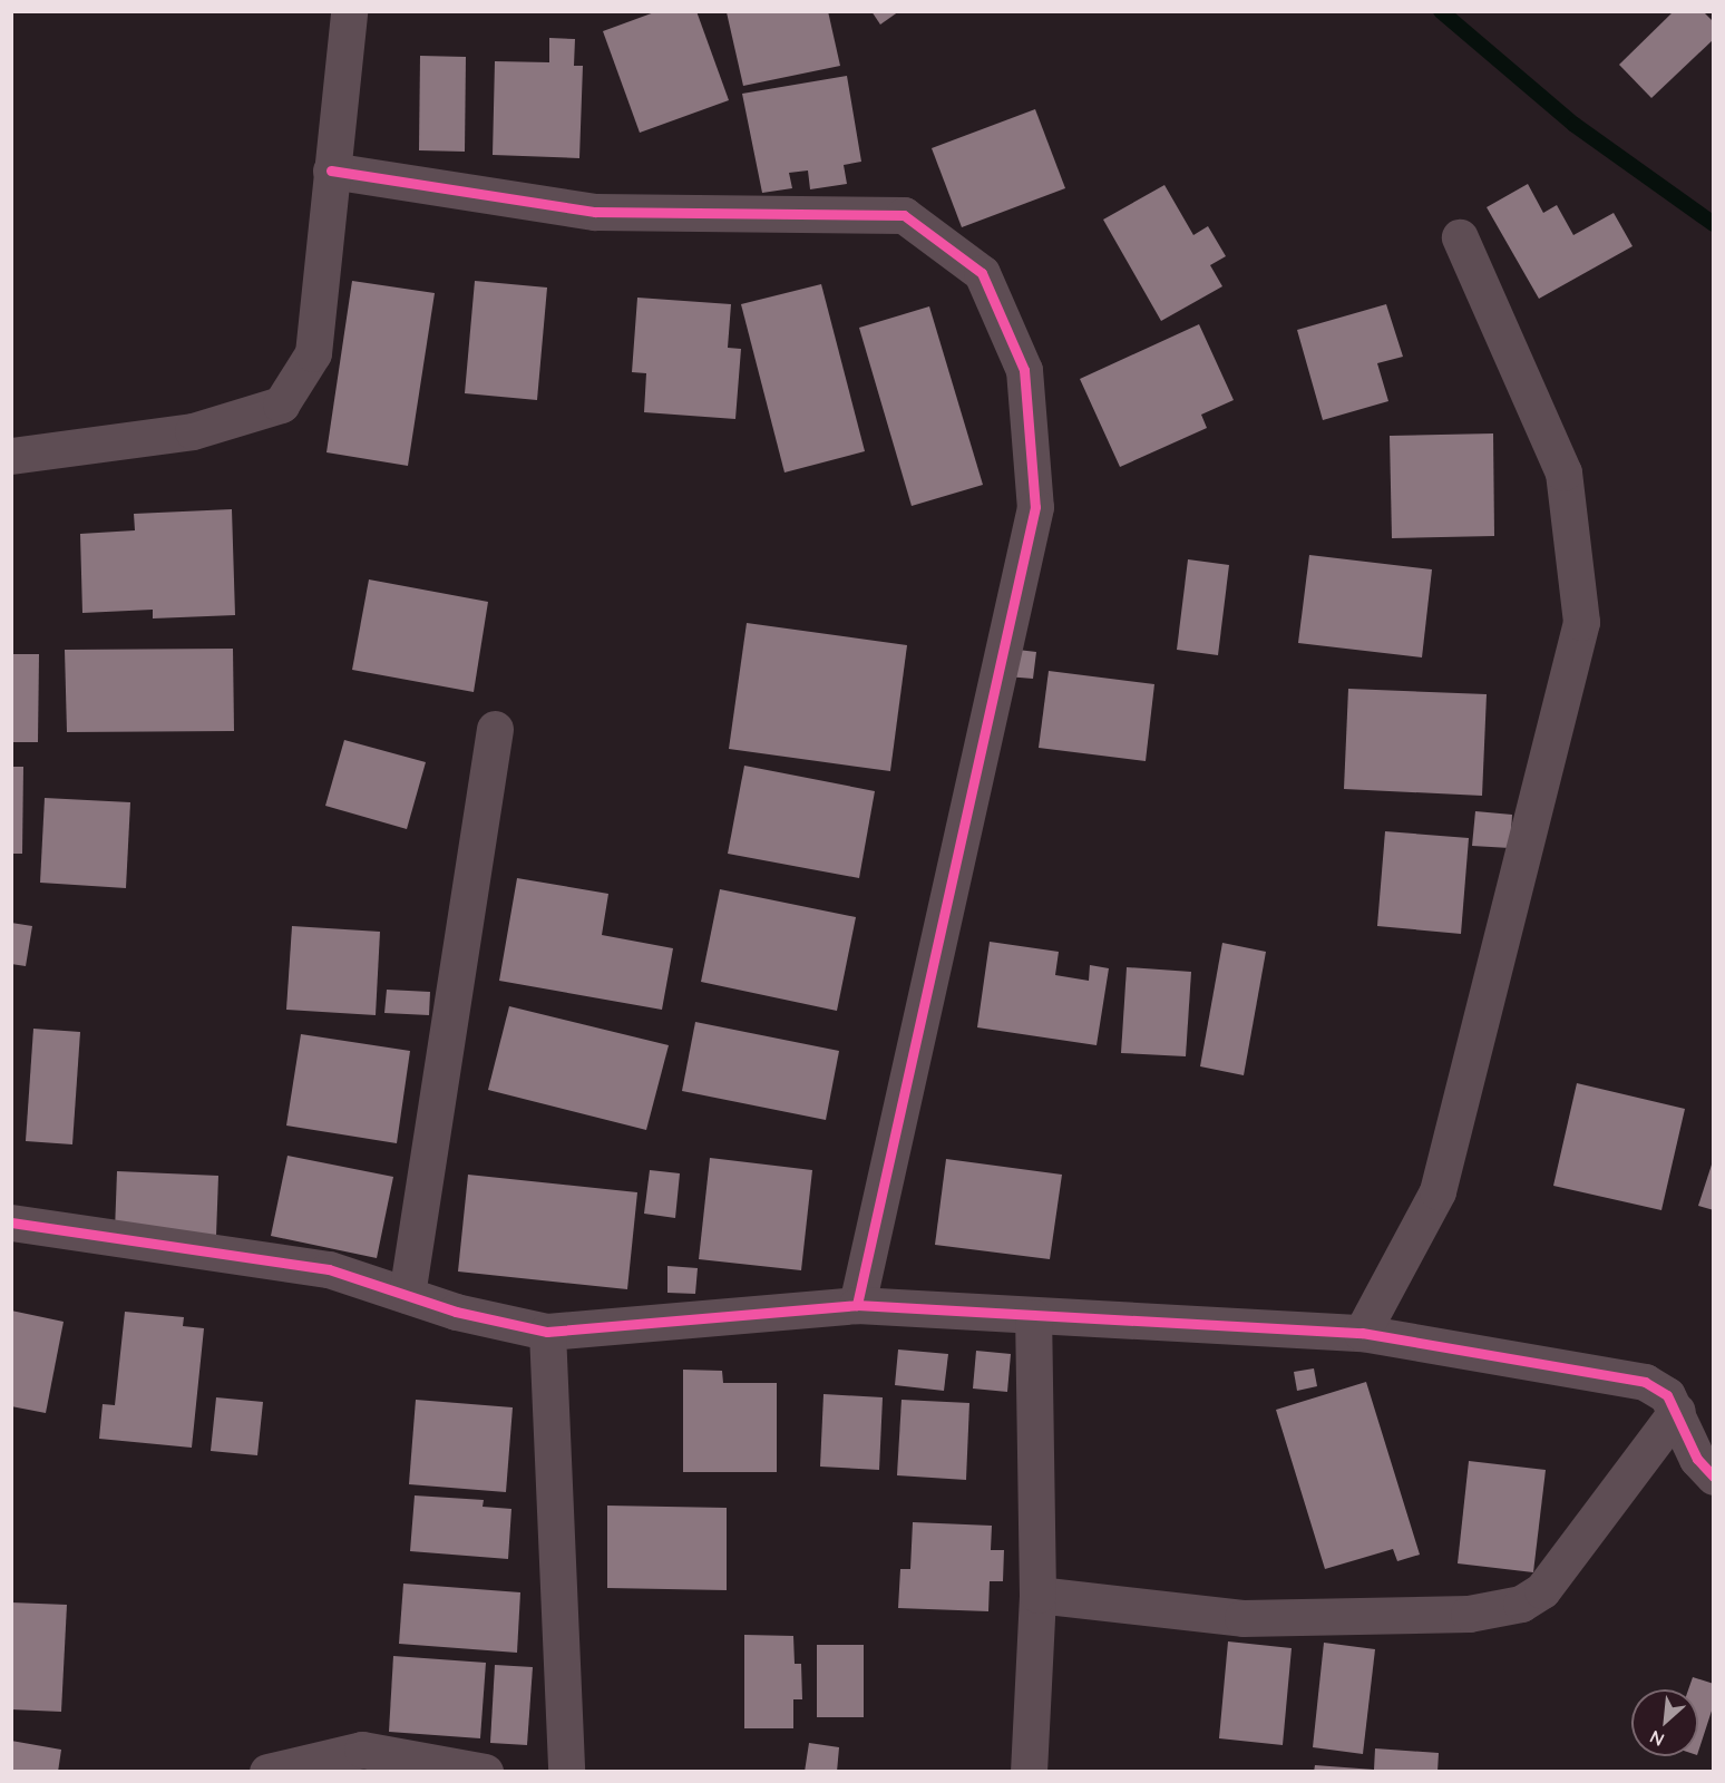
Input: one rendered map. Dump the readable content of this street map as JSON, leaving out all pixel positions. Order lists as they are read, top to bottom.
{
  "north": "bottom left"
}
